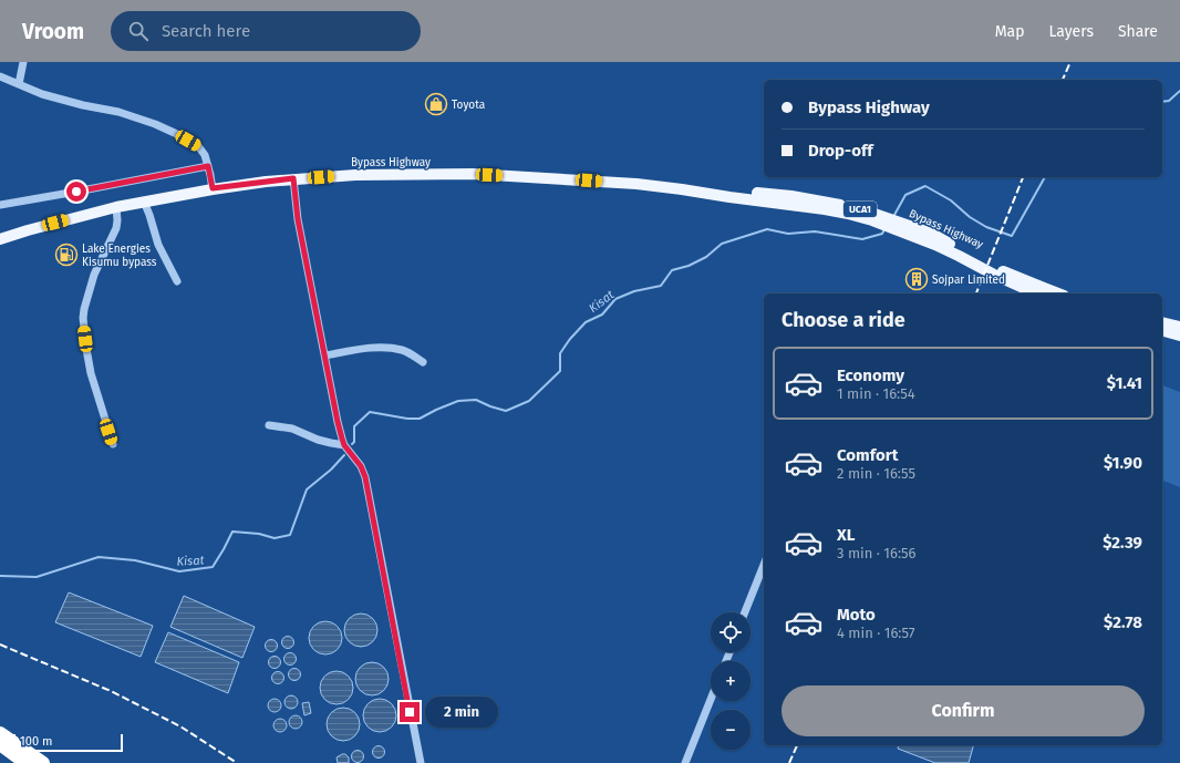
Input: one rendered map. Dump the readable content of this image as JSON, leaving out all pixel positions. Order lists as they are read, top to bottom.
{
  "streets": {
    "main road": ["Bypass Highway", "UCA1"]
  },
  "water": ["Kisat"],
  "places": {
    "shop": ["Toyota"],
    "fuel station": ["Lake Energies Kisumu bypass"],
    "building": ["Sojpar Limited"]
  },
  "scale_bar": "100 m",
  "page": {
    "header": "Vroom",
    "search": "Search here",
    "nav": ["Map", "Layers", "Share"],
    "banner": ["Bypass Highway", "Drop-off"],
    "heading": "Choose a ride",
    "list": [
      {
        "name": "Economy",
        "note": "1 min · 16:54",
        "value": "$1.41"
      },
      {
        "name": "Comfort",
        "note": "2 min · 16:55",
        "value": "$1.90"
      },
      {
        "name": "XL",
        "note": "3 min · 16:56",
        "value": "$2.39"
      },
      {
        "name": "Moto",
        "note": "4 min · 16:57",
        "value": "$2.78"
      }
    ],
    "map_buttons": ["+", "−"],
    "buttons": "Confirm",
    "bubble": "2 min",
    "scale": "100 m"
  }
}
